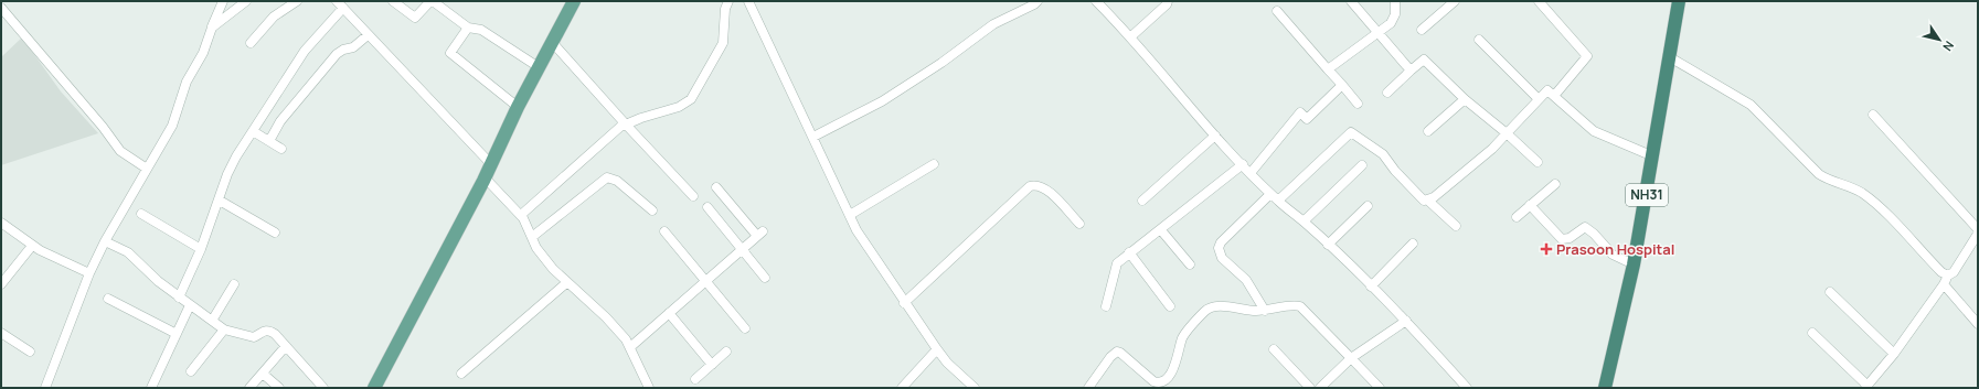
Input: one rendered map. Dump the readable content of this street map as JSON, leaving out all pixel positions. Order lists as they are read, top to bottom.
{
  "streets": {
    "highway": ["NH31"]
  },
  "places": {
    "health": ["Prasoon Hospital"]
  },
  "north": "bottom right"
}
